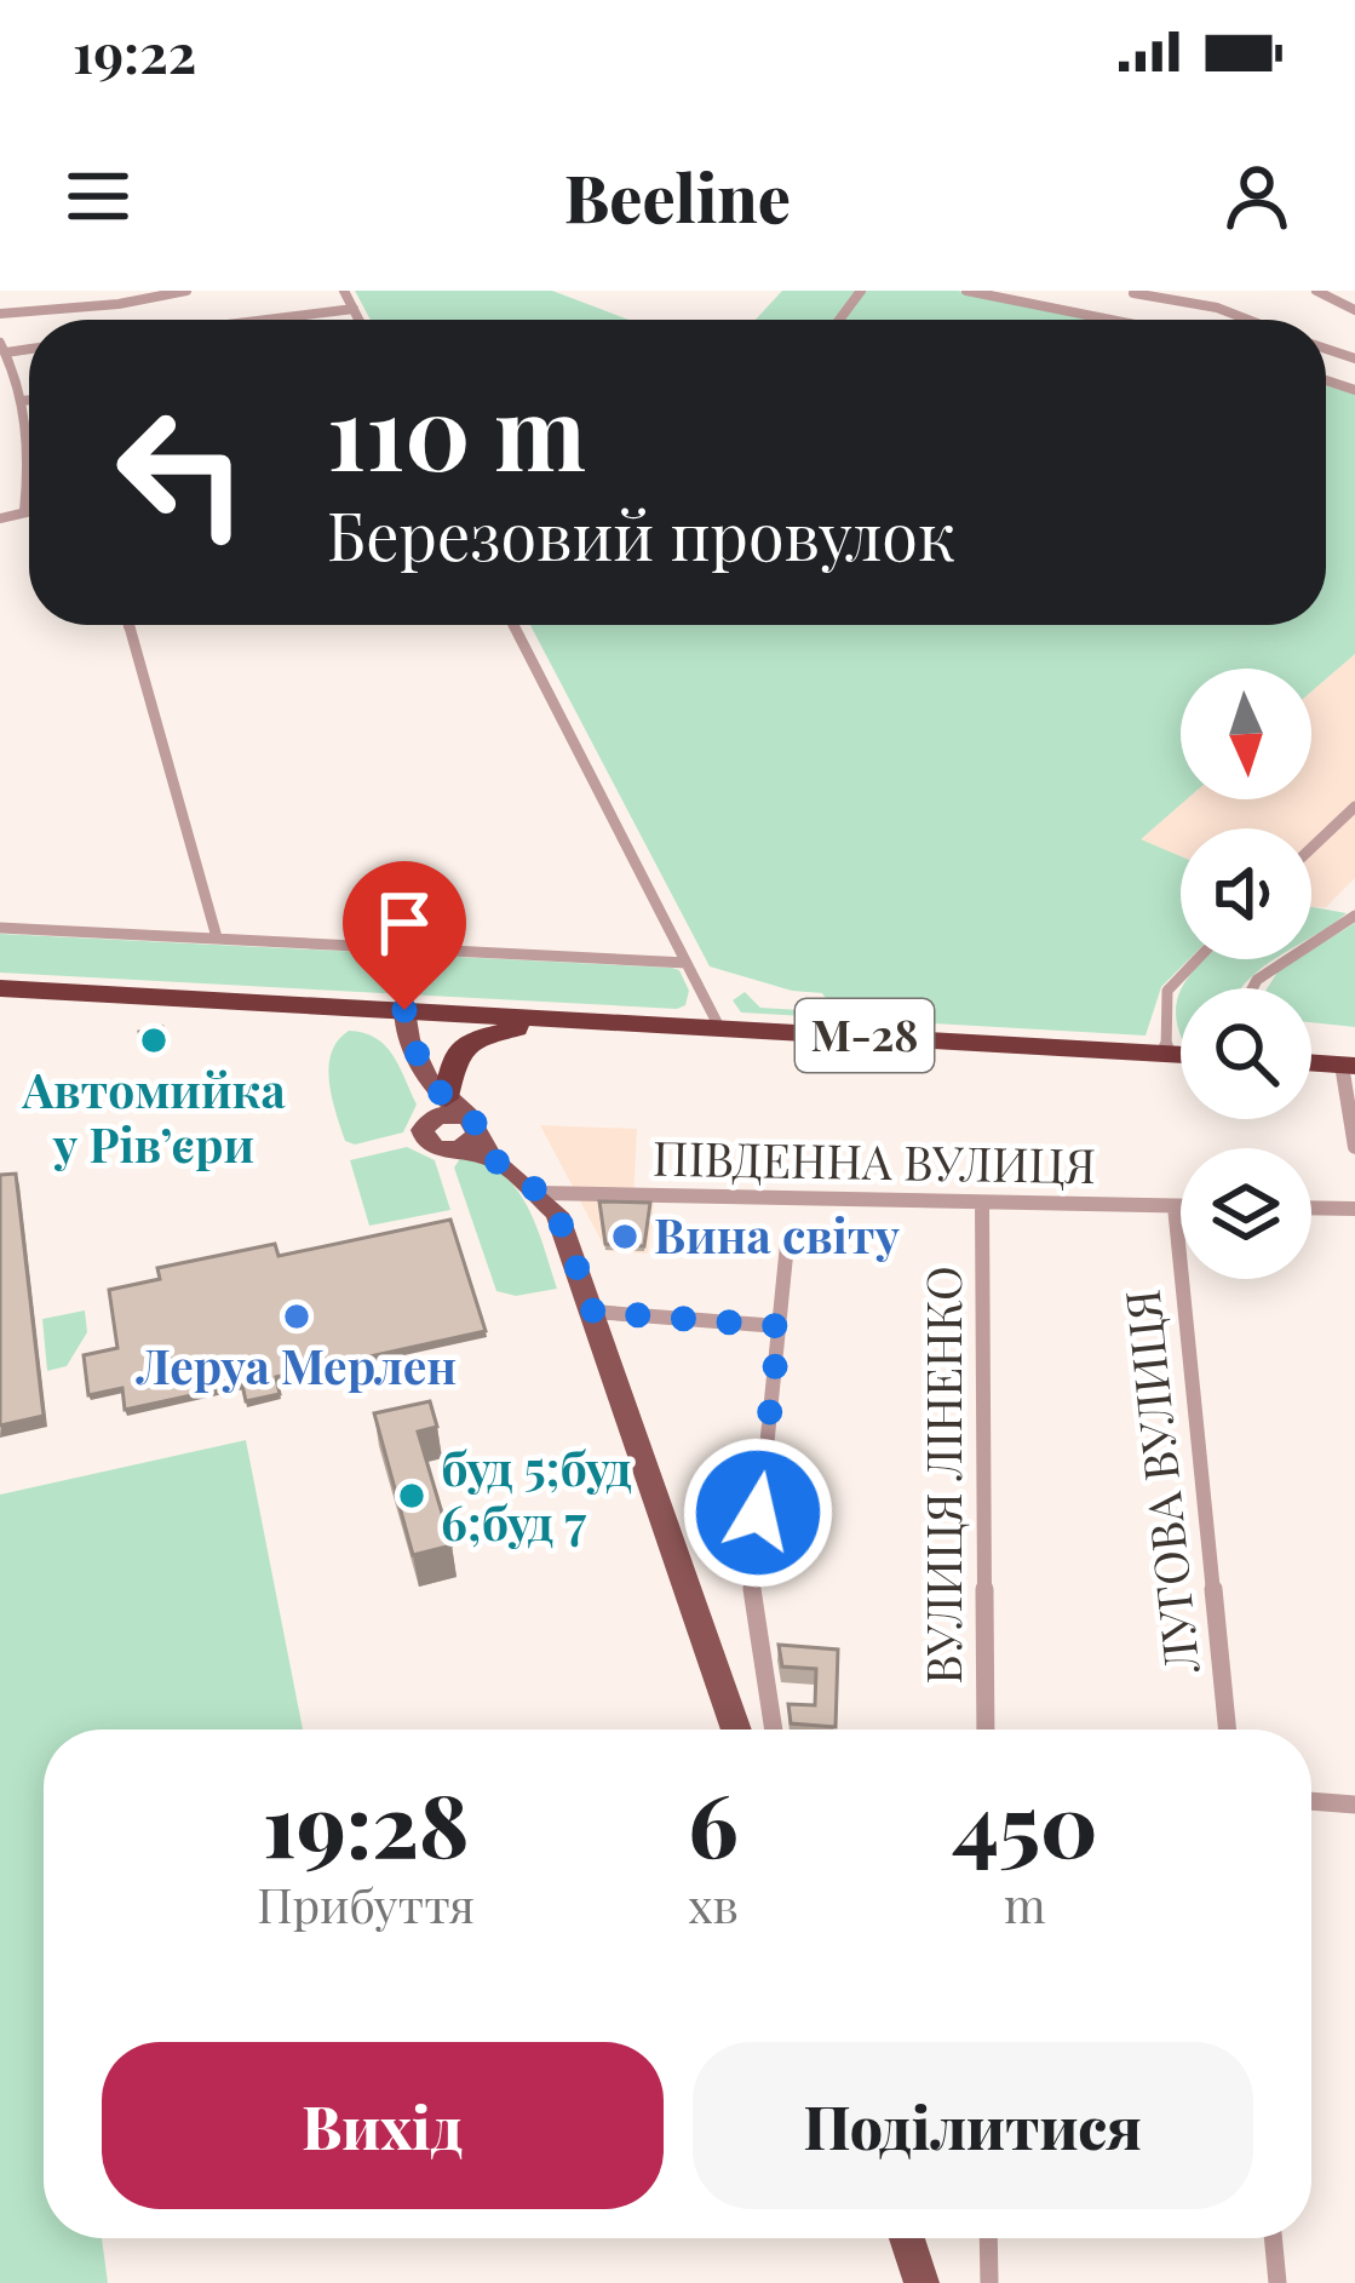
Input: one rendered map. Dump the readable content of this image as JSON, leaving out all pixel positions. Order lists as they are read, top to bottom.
{
  "streets": {
    "highway": ["М-28"],
    "street": ["ПІВДЕННА ВУЛИЦЯ", "ВУЛИЦЯ ЛІНЕНКО", "ЛУГОВА ВУЛИЦЯ"]
  },
  "crossings": [
    ["ПІВДЕННА ВУЛИЦЯ", "ВУЛИЦЯ ЛІНЕНКО"],
    ["ПІВДЕННА ВУЛИЦЯ", "ЛУГОВА ВУЛИЦЯ"]
  ],
  "places": [
    "Автомийка у Рівʼєри",
    "Вина світу",
    "Леруа Мерлен",
    "буд 5;буд 6;буд 7"
  ],
  "north": "bottom",
  "page": {
    "status": "19:22",
    "header": "Beeline",
    "turn": ["110 m", "Березовий провулок"],
    "eta": [
      "19:28",
      "Прибуття",
      "6",
      "хв",
      "450",
      "m"
    ],
    "buttons": ["Вихід", "Поділитися"]
  }
}
